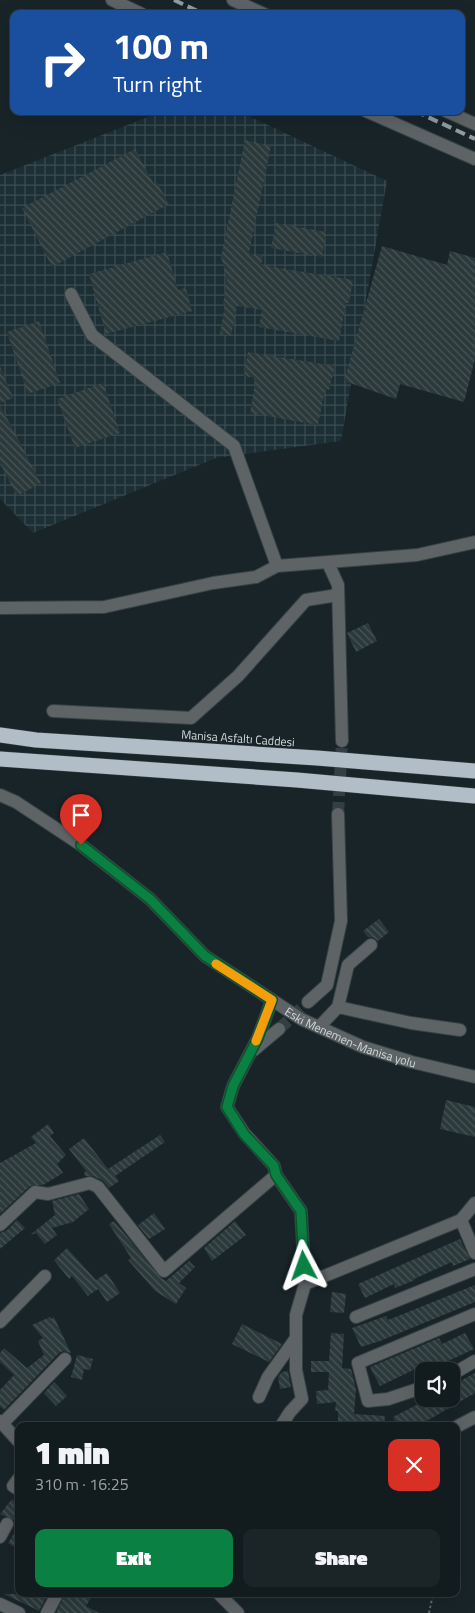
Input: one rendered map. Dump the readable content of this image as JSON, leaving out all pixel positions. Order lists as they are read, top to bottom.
{
  "streets": {
    "highway": ["Manisa Asfaltı Caddesi"],
    "street": ["Eski Menemen-Manisa yolu"]
  },
  "page": {
    "turn": ["100 m", "Turn right"],
    "heading": ["1 min", "310 m · 16:25"],
    "buttons": ["Exit", "Share"]
  }
}
